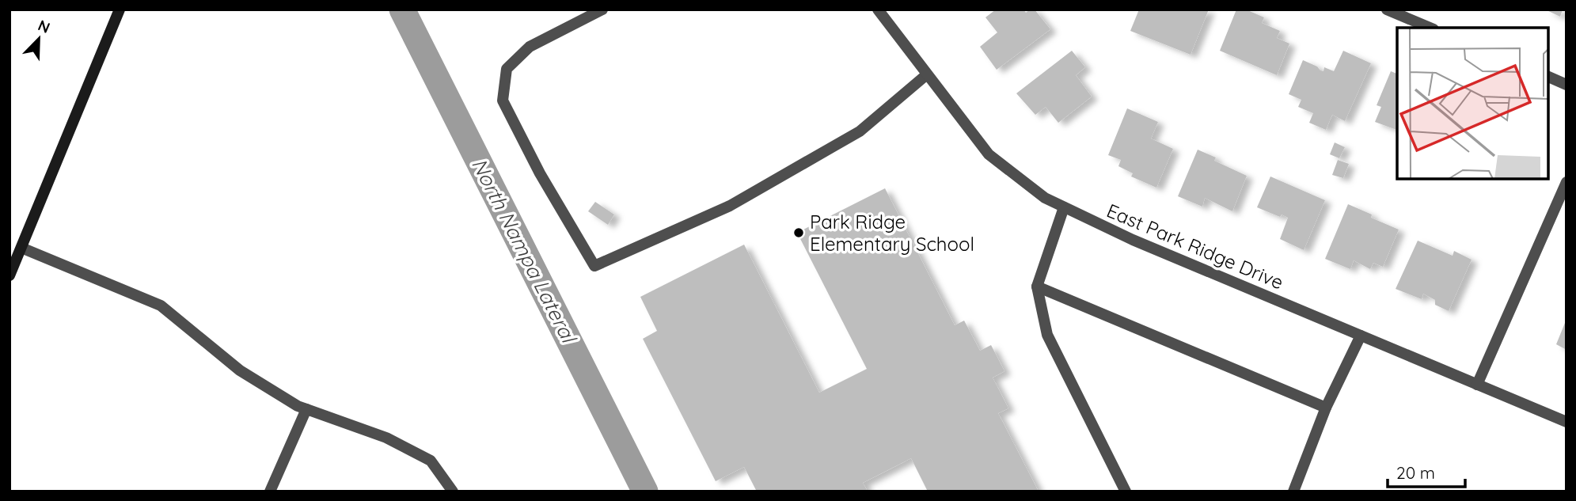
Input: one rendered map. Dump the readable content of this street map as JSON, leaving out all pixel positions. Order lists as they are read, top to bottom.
{
  "streets": {
    "street": ["East Park Ridge Drive"]
  },
  "water": ["North Nampa Lateral"],
  "places": ["Park Ridge Elementary School"],
  "scale_bar": "20 m",
  "north": "top right"
}
